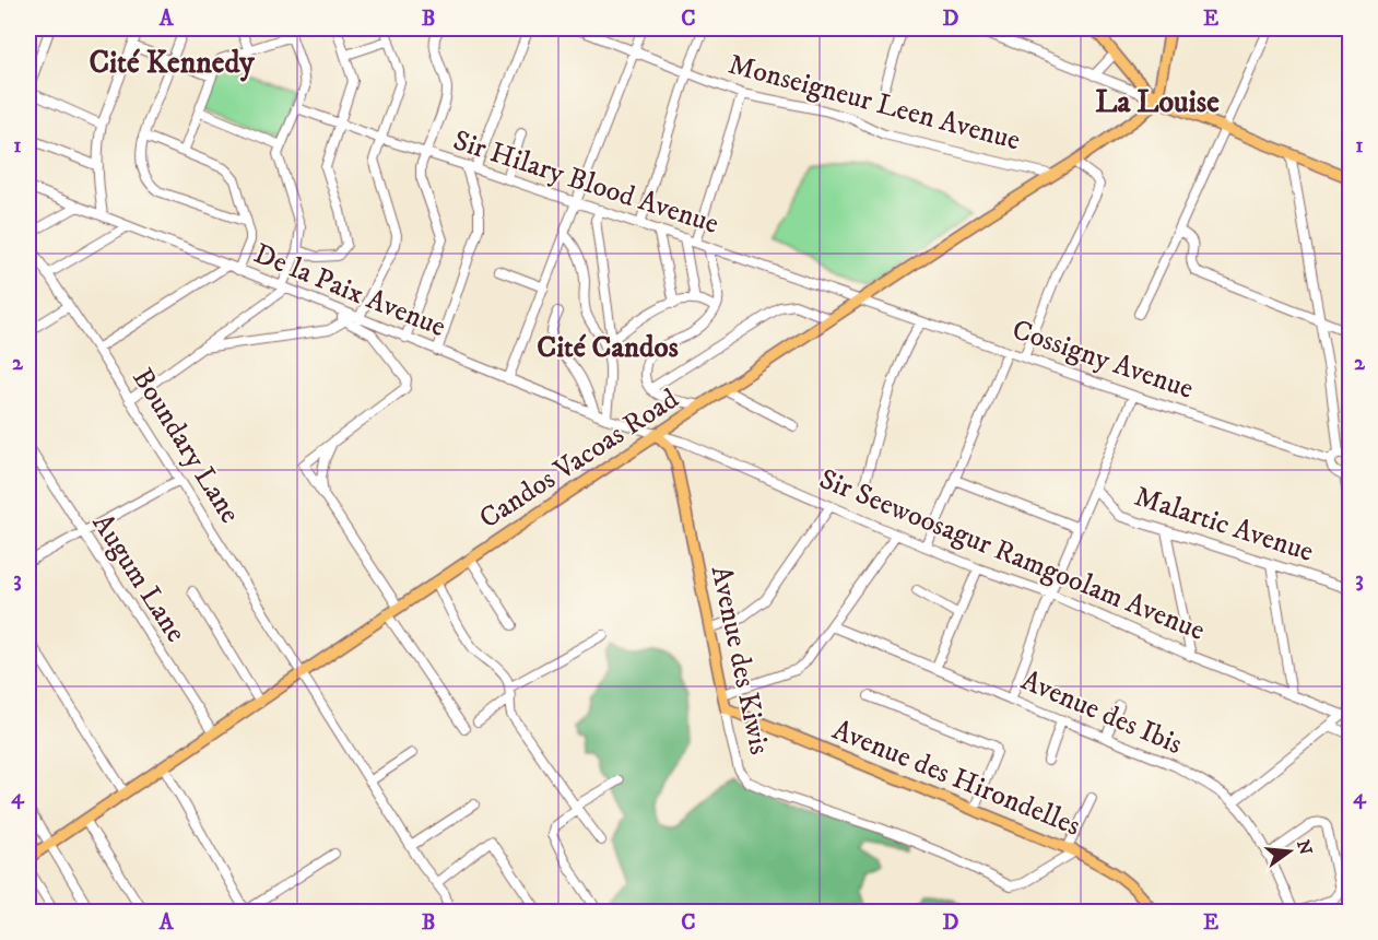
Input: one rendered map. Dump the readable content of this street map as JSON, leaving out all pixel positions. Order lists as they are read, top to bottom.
{
  "streets": {
    "main road": ["Candos Vacoas Road", "Avenue des Kiwis", "Avenue des Hirondelles"],
    "street": [
      "Monseigneur Leen Avenue",
      "Sir Hilary Blood Avenue",
      "De la Paix Avenue",
      "Cossigny Avenue",
      "Boundary Lane",
      "Malartic Avenue",
      "Sir Seewoosagur Ramgoolam Avenue",
      "Augum Lane",
      "Avenue des Ibis"
    ]
  },
  "crossings": [
    ["Monseigneur Leen Avenue", "Candos Vacoas Road"],
    ["Sir Hilary Blood Avenue", "Cossigny Avenue"],
    ["Sir Hilary Blood Avenue", "Candos Vacoas Road"],
    ["De la Paix Avenue", "Candos Vacoas Road"],
    ["De la Paix Avenue", "Sir Seewoosagur Ramgoolam Avenue"],
    ["De la Paix Avenue", "Avenue des Kiwis"],
    ["Cossigny Avenue", "Candos Vacoas Road"],
    ["Boundary Lane", "Candos Vacoas Road"],
    ["Candos Vacoas Road", "Sir Seewoosagur Ramgoolam Avenue"],
    ["Candos Vacoas Road", "Augum Lane"],
    ["Candos Vacoas Road", "Avenue des Kiwis"],
    ["Sir Seewoosagur Ramgoolam Avenue", "Avenue des Kiwis"],
    ["Avenue des Kiwis", "Avenue des Hirondelles"]
  ],
  "districts": ["Cité Kennedy", "La Louise", "Cité Candos"],
  "north": "right",
  "grid": {
    "columns": [
      "A",
      "B",
      "C",
      "D",
      "E"
    ],
    "rows": [
      "1",
      "2",
      "3",
      "4"
    ]
  }
}
